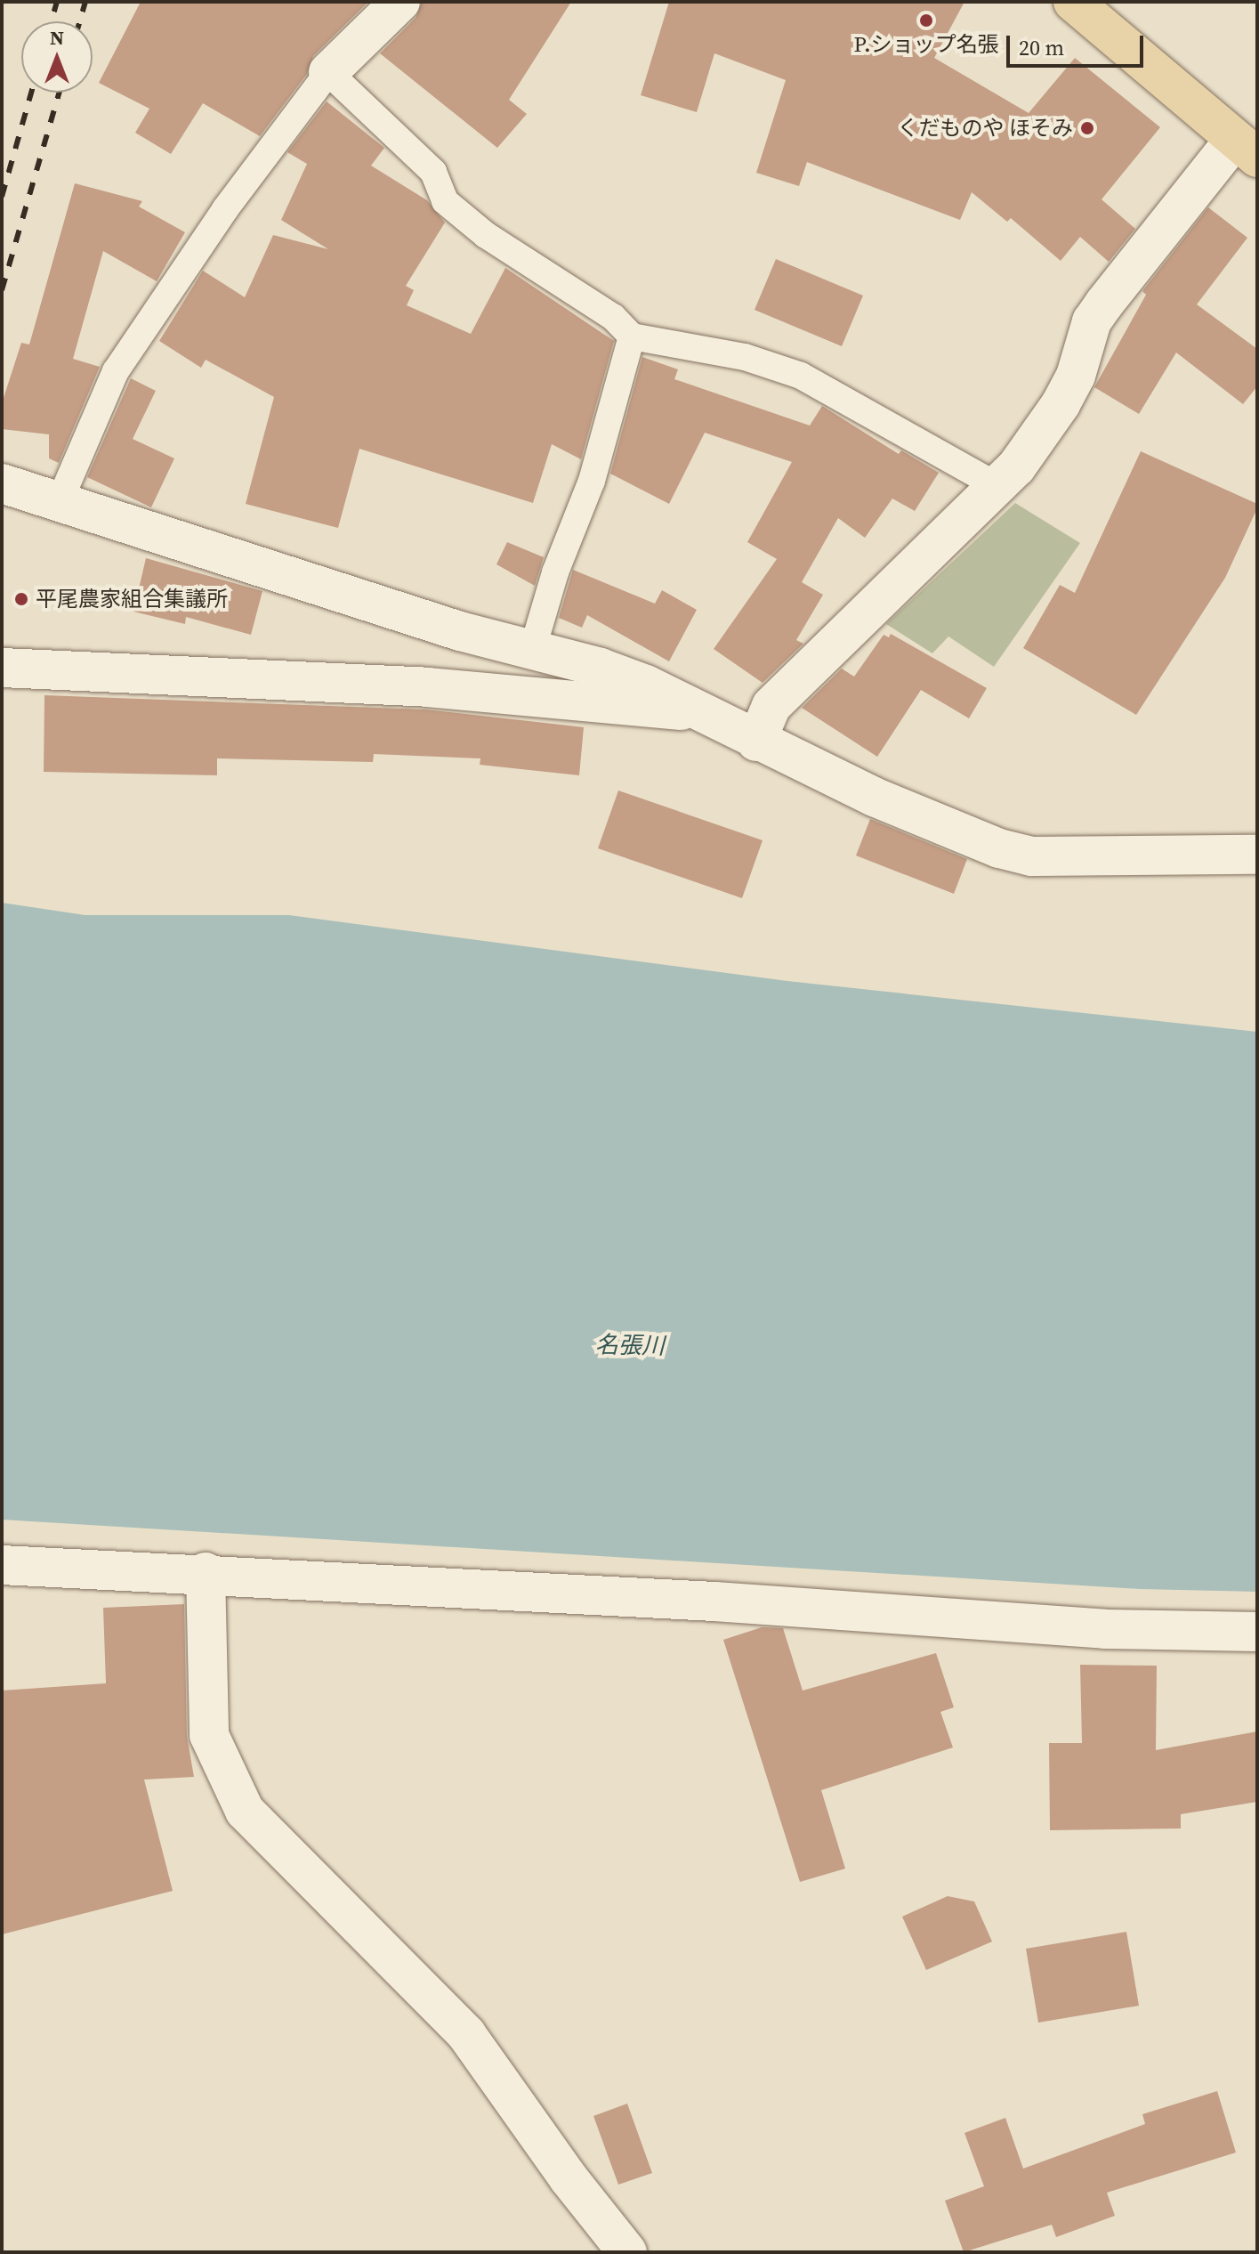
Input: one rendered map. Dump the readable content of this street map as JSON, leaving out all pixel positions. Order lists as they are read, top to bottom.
{
  "water": ["名張川"],
  "places": ["P.ショップ名張", "くだものや ほそみ", "平尾農家組合集議所"],
  "scale_bar": "20 m",
  "north": "top"
}
